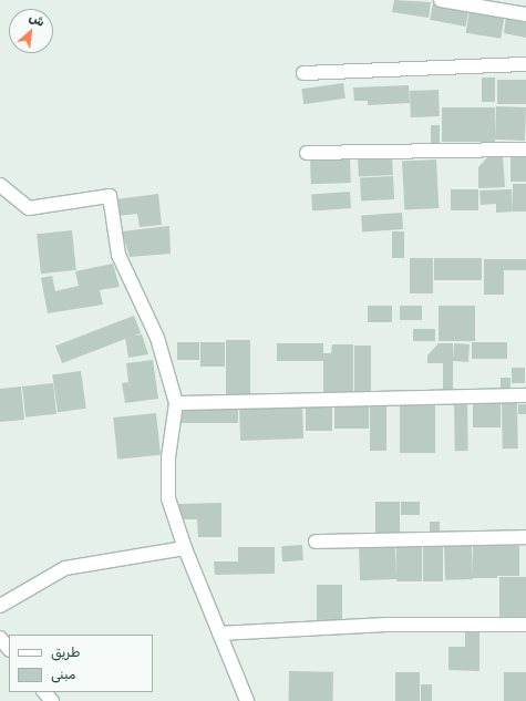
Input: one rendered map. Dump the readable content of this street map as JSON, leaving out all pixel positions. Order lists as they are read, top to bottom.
{
  "legend": ["طريق", "مبنى"],
  "north": "top right"
}
